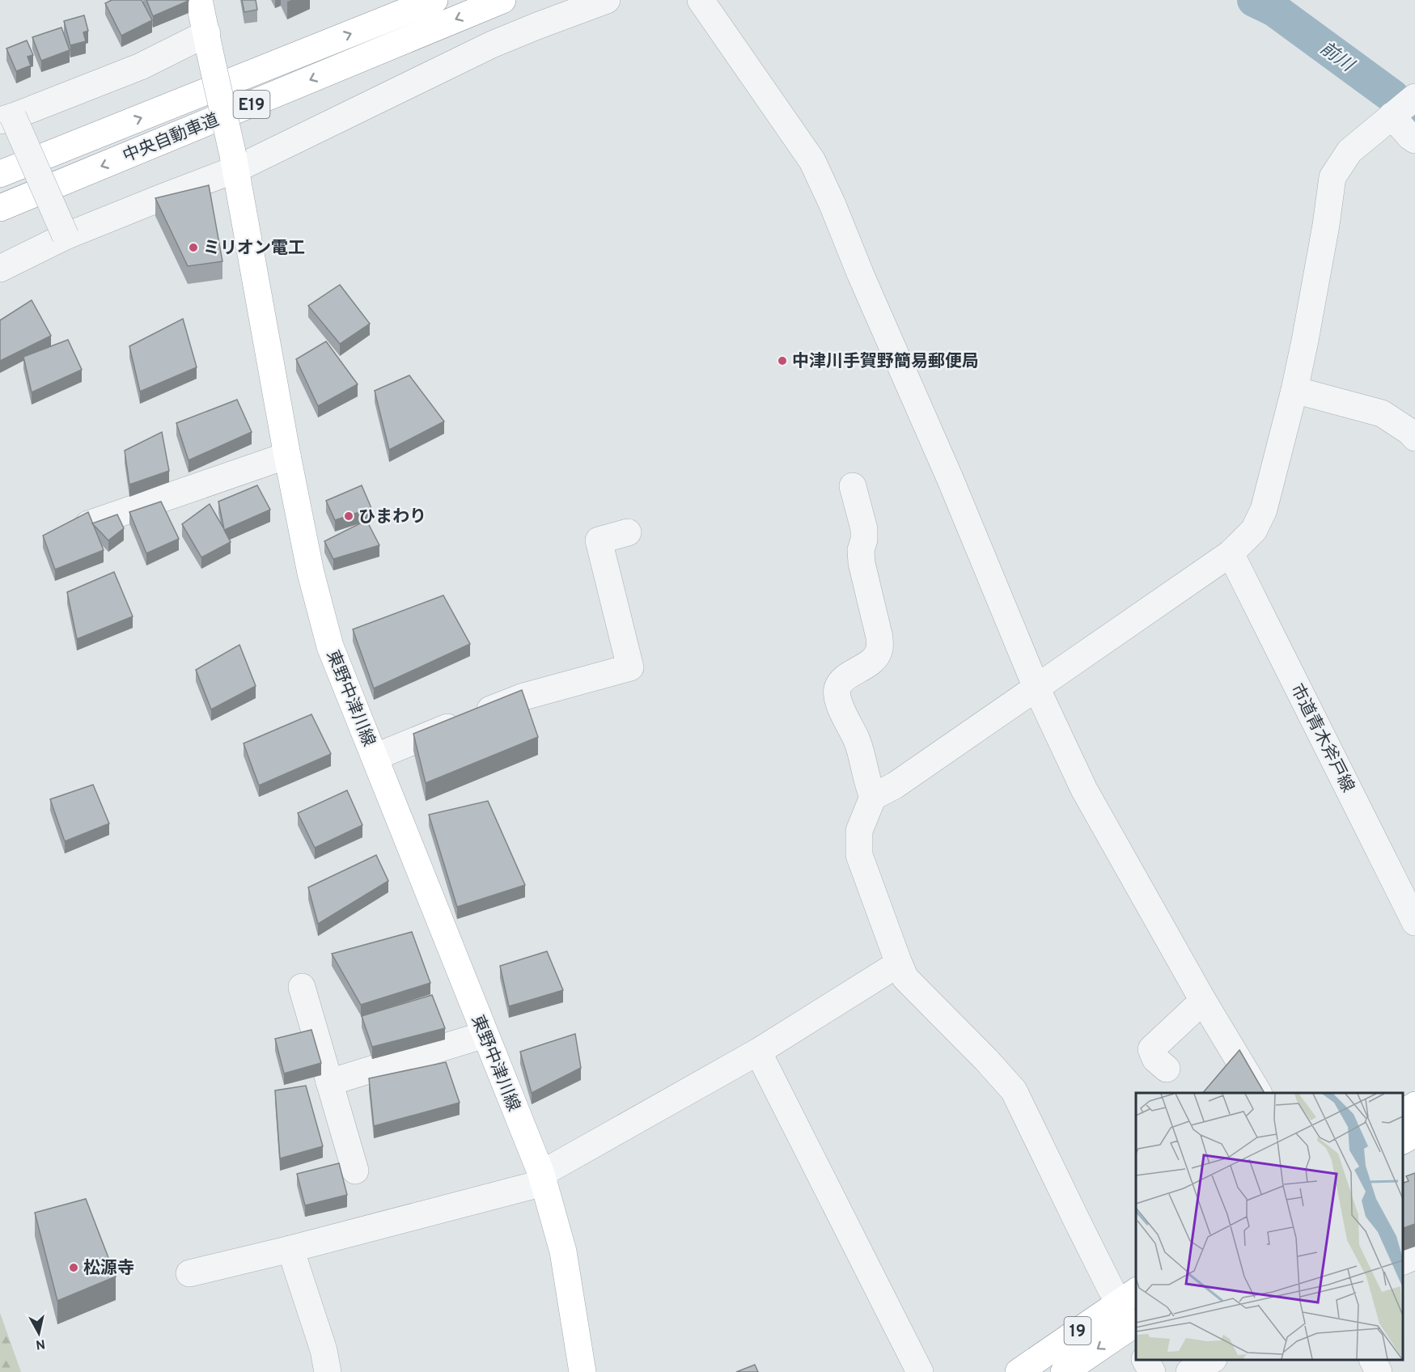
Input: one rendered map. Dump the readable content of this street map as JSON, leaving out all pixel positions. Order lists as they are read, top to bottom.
{
  "streets": {
    "main road": [
      "E19",
      "中央自動車道",
      "東野中津川線",
      "19"
    ],
    "street": ["市道青木斧戸線"]
  },
  "water": ["前川"],
  "places": [
    "ミリオン電工",
    "中津川手賀野簡易郵便局",
    "ひまわり",
    "松源寺"
  ],
  "north": "bottom"
}
